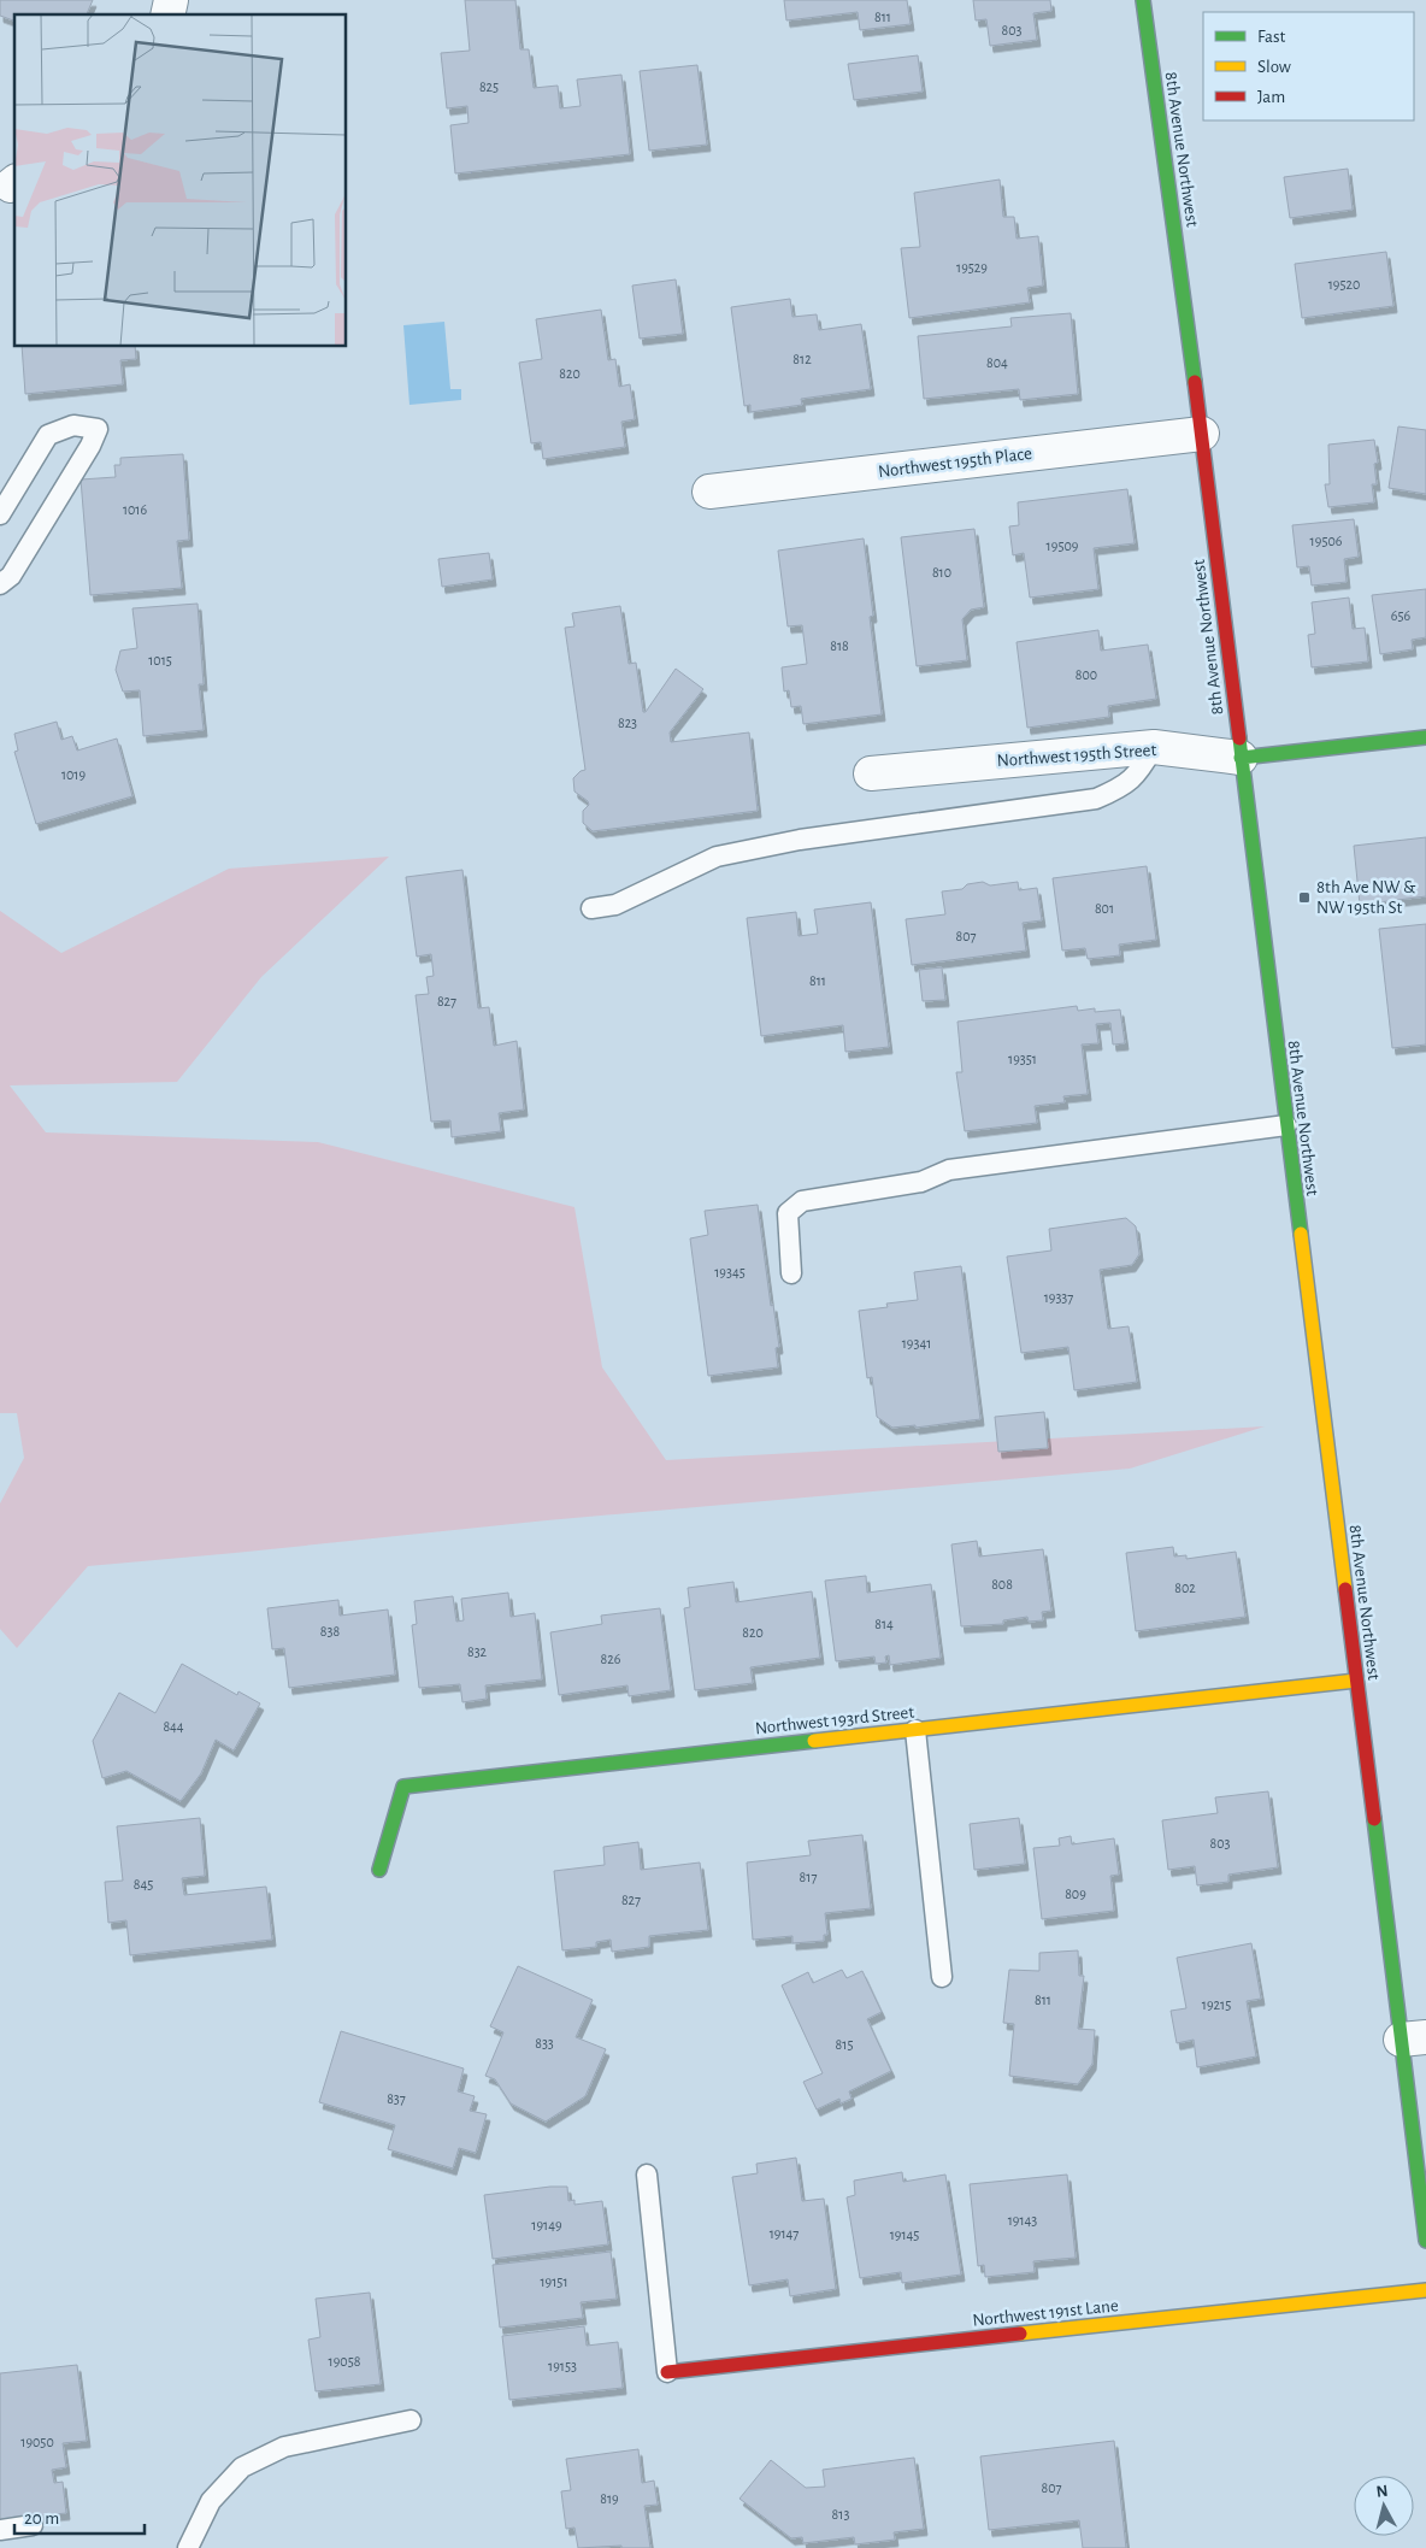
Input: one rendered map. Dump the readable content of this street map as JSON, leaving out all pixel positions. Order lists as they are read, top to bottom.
{
  "streets": {
    "main road": [
      "8th Avenue Northwest",
      "Northwest 195th Street",
      "Northwest 193rd Street",
      "Northwest 191st Lane"
    ],
    "street": ["Northwest 195th Place"]
  },
  "crossings": [
    ["8th Avenue Northwest", "Northwest 195th Place"],
    ["8th Avenue Northwest", "Northwest 195th Street"],
    ["8th Avenue Northwest", "Northwest 193rd Street"]
  ],
  "places": {
    "transit": ["8th Ave NW & NW 195th St"]
  },
  "house_numbers": [
    "811",
    "803",
    "825",
    "19529",
    "19520",
    "812",
    "804",
    "820",
    "1016",
    "19506",
    "19509",
    "810",
    "656",
    "818",
    "1015",
    "800",
    "823",
    "1019",
    "801",
    "807",
    "811",
    "827",
    "19351",
    "19345",
    "19337",
    "19341",
    "808",
    "802",
    "814",
    "838",
    "820",
    "832",
    "826",
    "844",
    "803",
    "817",
    "845",
    "809",
    "827",
    "811",
    "19215",
    "833",
    "815",
    "837",
    "19143",
    "19149",
    "19147",
    "19145",
    "19151",
    "19058",
    "19153",
    "19050",
    "807",
    "819",
    "813"
  ],
  "legend": ["Fast", "Slow", "Jam"],
  "scale_bar": "20 m",
  "north": "top"
}
